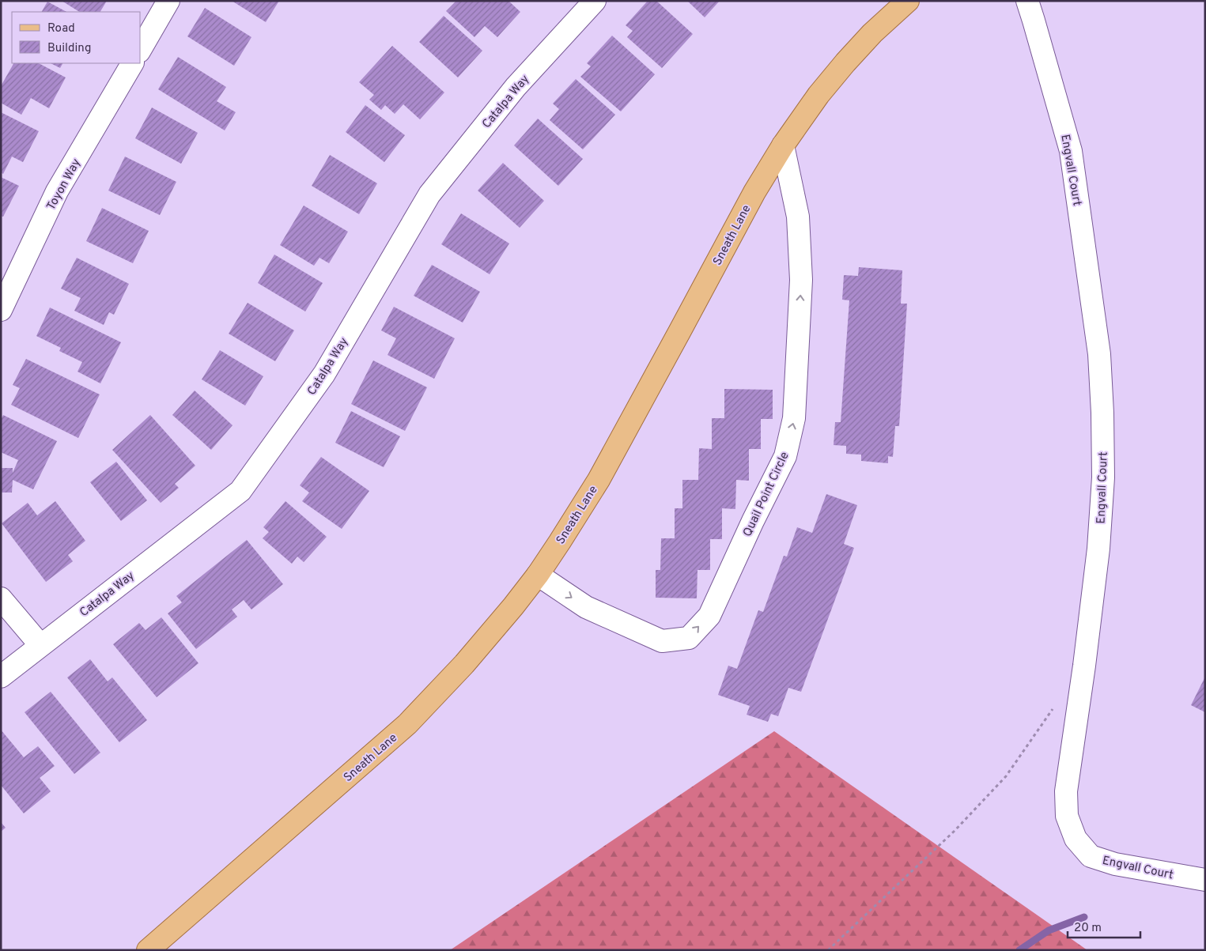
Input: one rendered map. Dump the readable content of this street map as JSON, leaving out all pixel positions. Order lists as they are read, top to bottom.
{
  "streets": {
    "main road": ["Sneath Lane"],
    "street": [
      "Catalpa Way",
      "Engvall Court",
      "Toyon Way",
      "Quail Point Circle"
    ]
  },
  "crossings": [
    ["Sneath Lane", "Quail Point Circle"]
  ],
  "legend": ["Road", "Building"],
  "scale_bar": "20 m"
}
